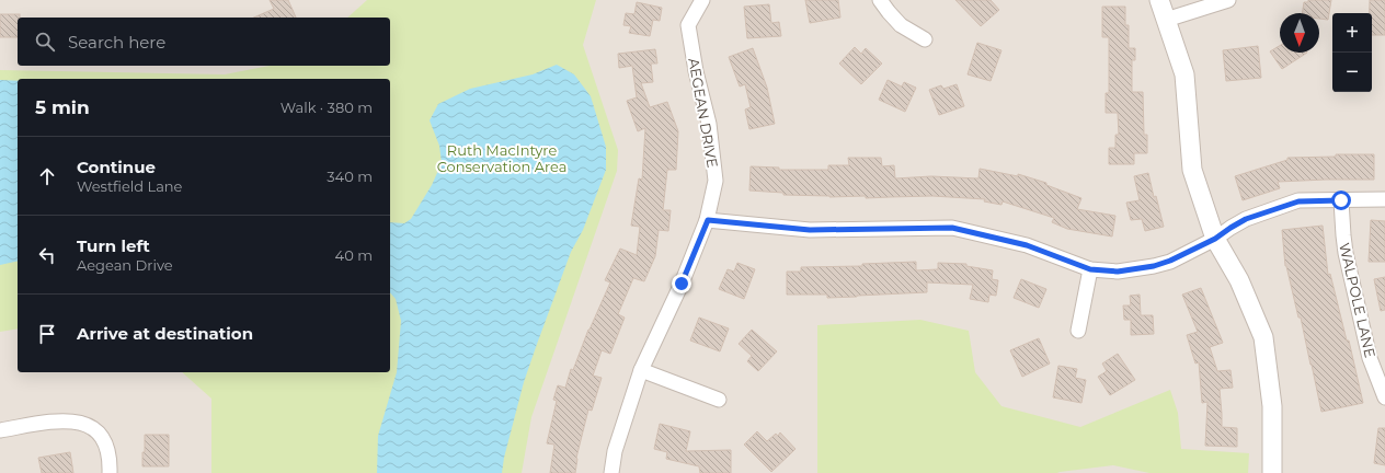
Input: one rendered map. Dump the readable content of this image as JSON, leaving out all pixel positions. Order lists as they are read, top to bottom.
{
  "streets": {
    "street": ["AEGEAN DRIVE", "WALPOLE LANE"]
  },
  "parks": ["Ruth MacIntyre Conservation Area"],
  "north": "bottom",
  "page": {
    "map_buttons": ["+", "−"],
    "search": "Search here",
    "heading": ["5 min", "Walk · 380 m"],
    "list": [
      ["Continue", "Westfield Lane", "340 m"],
      ["Turn left", "Aegean Drive", "40 m"],
      "Arrive at destination"
    ]
  }
}
